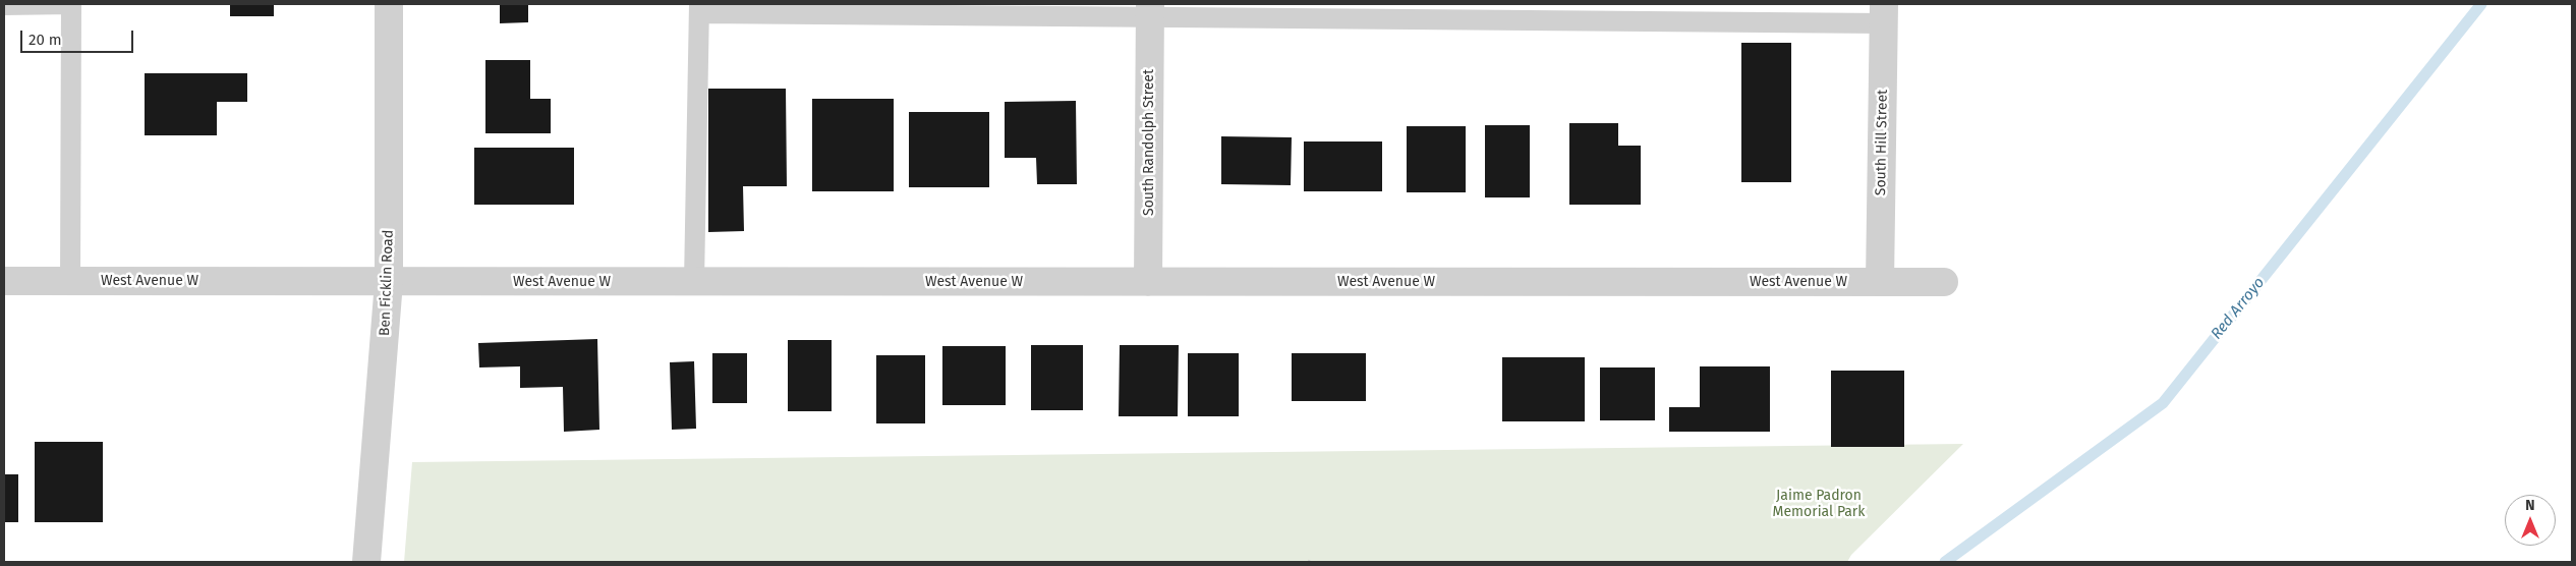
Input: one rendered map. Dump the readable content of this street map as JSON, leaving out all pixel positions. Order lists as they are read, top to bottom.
{
  "streets": {
    "street": [
      "South Randolph Street",
      "South Hill Street",
      "West Avenue W",
      "Ben Ficklin Road"
    ]
  },
  "crossings": [
    ["South Randolph Street", "West Avenue W"],
    ["South Hill Street", "West Avenue W"],
    ["West Avenue W", "Ben Ficklin Road"]
  ],
  "water": ["Red Arroyo"],
  "parks": ["Jaime Padron Memorial Park"],
  "scale_bar": "20 m",
  "north": "top"
}
